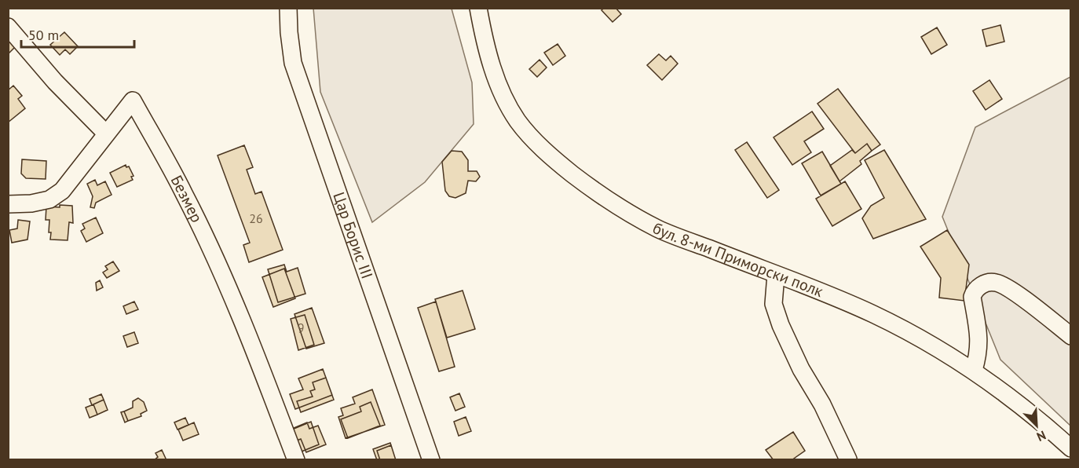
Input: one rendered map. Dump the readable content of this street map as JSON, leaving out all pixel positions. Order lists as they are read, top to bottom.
{
  "streets": {
    "street": ["Безмер", "Цар Борис III", "бул. 8-ми Приморски полк"]
  },
  "house_numbers": ["26", "9"],
  "scale_bar": "50 m",
  "north": "bottom right"
}
